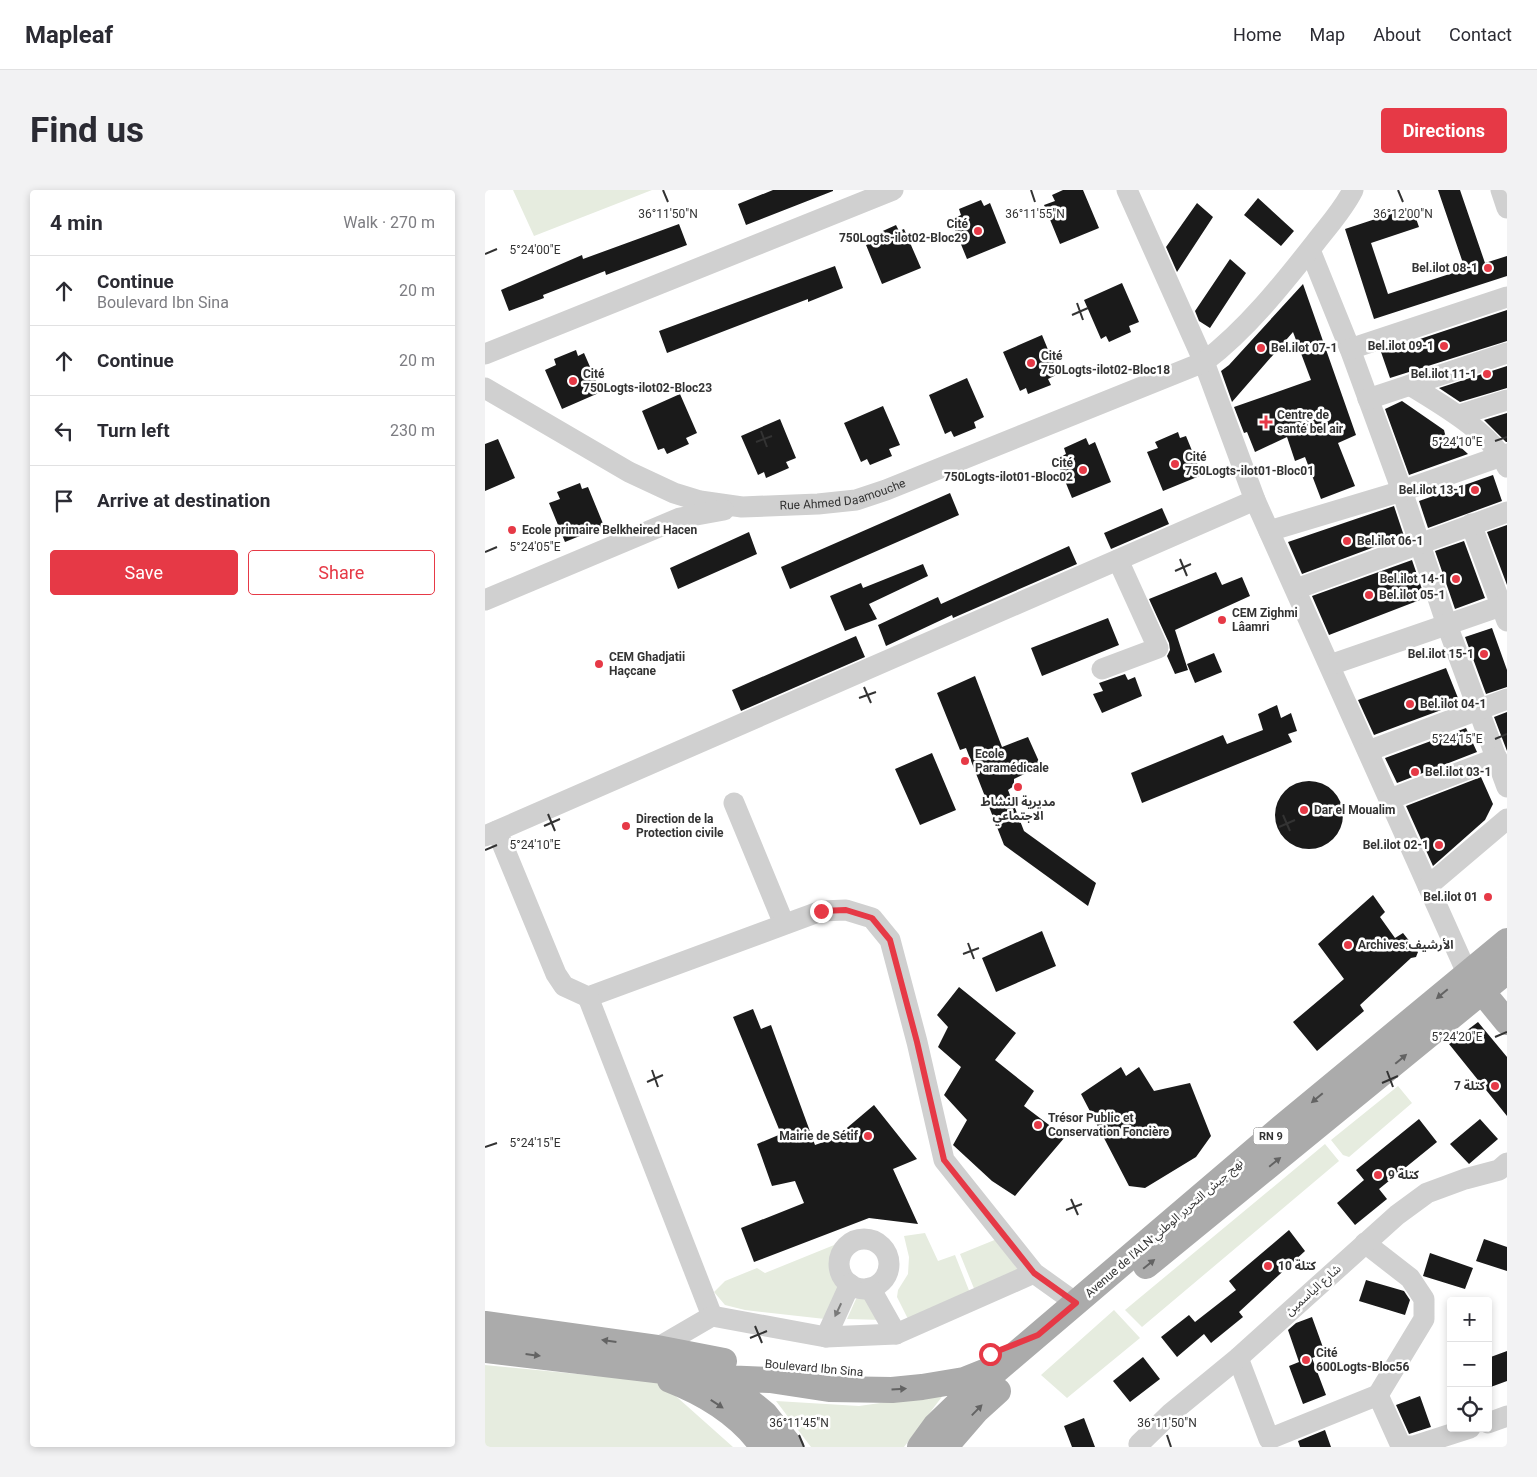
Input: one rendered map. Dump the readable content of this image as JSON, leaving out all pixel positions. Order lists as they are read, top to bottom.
{
  "streets": {
    "main road": ["RN 9", "Avenue de l'ALN;نهج جيش التحرير الوطني", "Boulevard Ibn Sina"],
    "street": ["Rue Ahmed Daamouche", "شارع الياسمين"]
  },
  "crossings": [
    ["Avenue de l'ALN;نهج جيش التحرير الوطني", "Boulevard Ibn Sina"]
  ],
  "places": {
    "other": [
      "Cité 750Logts-ilot02-Bloc29",
      "Bel.ilot 08-1",
      "Bel.ilot 09-1",
      "Bel.ilot 07-1",
      "Cité 750Logts-ilot02-Bloc18",
      "Bel.ilot 11-1",
      "Cité 750Logts-ilot02-Bloc23",
      "Cité 750Logts-ilot01-Bloc01",
      "Cité 750Logts-ilot01-Bloc02",
      "Bel.ilot 13-1",
      "Ecole primaire Belkheired Hacen",
      "Bel.ilot 06-1",
      "Bel.ilot 14-1",
      "Bel.ilot 05-1",
      "CEM Zighmi Lâamri",
      "Bel.ilot 15-1",
      "CEM Ghadjatii Haçcane",
      "Bel.ilot 04-1",
      "Ecole Paramédicale",
      "Bel.ilot 03-1",
      "مديرية النشاط الاجتماعي",
      "Dar el Moualim",
      "Direction de la Protection civile",
      "Bel.ilot 02-1",
      "Bel.ilot 01",
      "Archives:الأرشيف",
      "كتلة 7",
      "Trésor Public et Conservation Foncière",
      "Mairie de Sétif",
      "كتلة 9",
      "كتلة 10",
      "Cité 600Logts-Bloc56"
    ],
    "health": ["Centre de santé bel air"]
  },
  "page": {
    "header": "Mapleaf",
    "nav": [
      "Home",
      "Map",
      "About",
      "Contact"
    ],
    "buttons": [
      "Directions",
      ["Save", "Share"]
    ],
    "title": "Find us",
    "heading": ["4 min", "Walk · 270 m"],
    "list": [
      ["Continue", "Boulevard Ibn Sina", "20 m"],
      ["Continue", "20 m"],
      ["Turn left", "230 m"],
      "Arrive at destination"
    ],
    "map_buttons": ["+", "−"]
  },
  "coordinates": [
    "36°11'50\"N",
    "36°11'55\"N",
    "36°12'00\"N",
    "5°24'00\"E",
    "5°24'10\"E",
    "5°24'05\"E",
    "5°24'15\"E",
    "5°24'20\"E",
    "36°11'45\"N"
  ]
}
